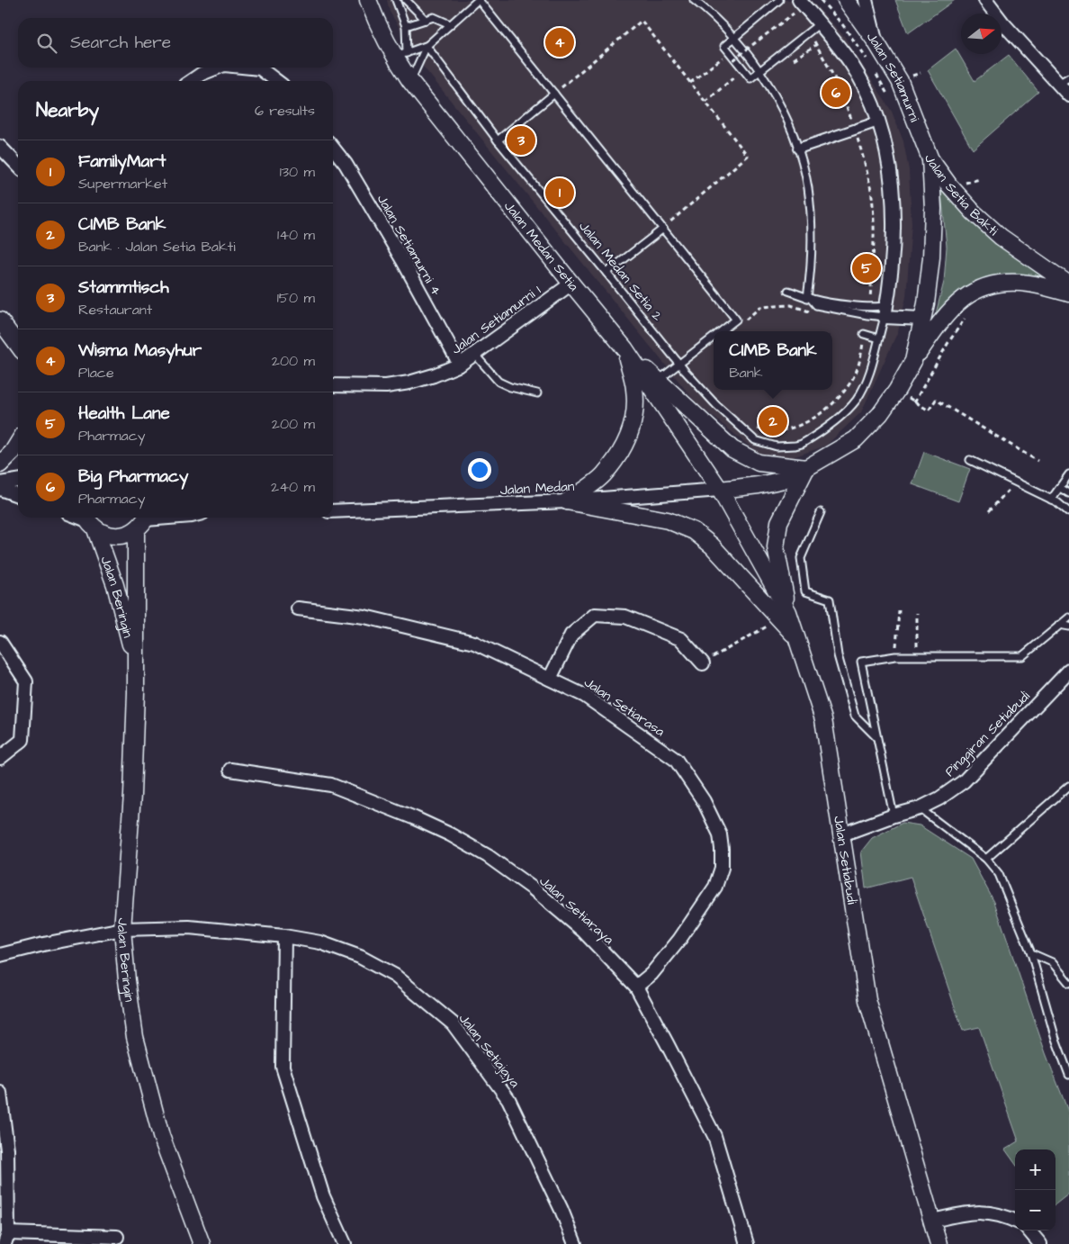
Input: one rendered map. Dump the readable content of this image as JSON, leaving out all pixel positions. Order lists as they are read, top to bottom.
{
  "streets": {
    "street": [
      "Jalan Setiamurni",
      "Jalan Setia Bakti",
      "Jalan Setiamurni 4",
      "Jalan Medan Setia",
      "Jalan Setiamurni 1",
      "Jalan Medan",
      "Jalan Beringin",
      "Jalan Setiarasa",
      "Pinggiran Setiabudi",
      "Jalan Setiabudi",
      "Jalan Setiaraya",
      "Jalan Setiajaya"
    ],
    "lane": ["Jalan Medan Setia 2"]
  },
  "crossings": [
    ["Jalan Setiamurni", "Jalan Setia Bakti"],
    ["Jalan Setia Bakti", "Jalan Medan Setia"],
    ["Jalan Setia Bakti", "Jalan Medan"],
    ["Jalan Setia Bakti", "Jalan Setiabudi"],
    ["Jalan Setiamurni 4", "Jalan Setiamurni 1"],
    ["Jalan Medan Setia", "Jalan Setiamurni 1"],
    ["Jalan Medan Setia", "Jalan Medan"],
    ["Jalan Medan Setia", "Jalan Setiabudi"],
    ["Jalan Medan", "Jalan Setiabudi"],
    ["Jalan Beringin", "Jalan Setiajaya"],
    ["Jalan Setiarasa", "Jalan Setiaraya"],
    ["Pinggiran Setiabudi", "Jalan Setiabudi"]
  ],
  "north": "right",
  "page": {
    "search": "Search here",
    "pins": [
      "4",
      "6",
      "3",
      "1",
      "5",
      "2"
    ],
    "heading": ["Nearby", "6 results"],
    "list": [
      {
        "mark": "1",
        "name": "FamilyMart",
        "note": "Supermarket",
        "value": "130 m"
      },
      {
        "mark": "2",
        "name": "CIMB Bank",
        "note": "Bank · Jalan Setia Bakti",
        "value": "140 m"
      },
      {
        "mark": "3",
        "name": "Stammtisch",
        "note": "Restaurant",
        "value": "150 m"
      },
      {
        "mark": "4",
        "name": "Wisma Masyhur",
        "note": "Place",
        "value": "200 m"
      },
      {
        "mark": "5",
        "name": "Health Lane",
        "note": "Pharmacy",
        "value": "200 m"
      },
      {
        "mark": "6",
        "name": "Big Pharmacy",
        "note": "Pharmacy",
        "value": "240 m"
      }
    ],
    "popup": ["CIMB Bank", "Bank"],
    "map_buttons": ["+", "−"]
  }
}
